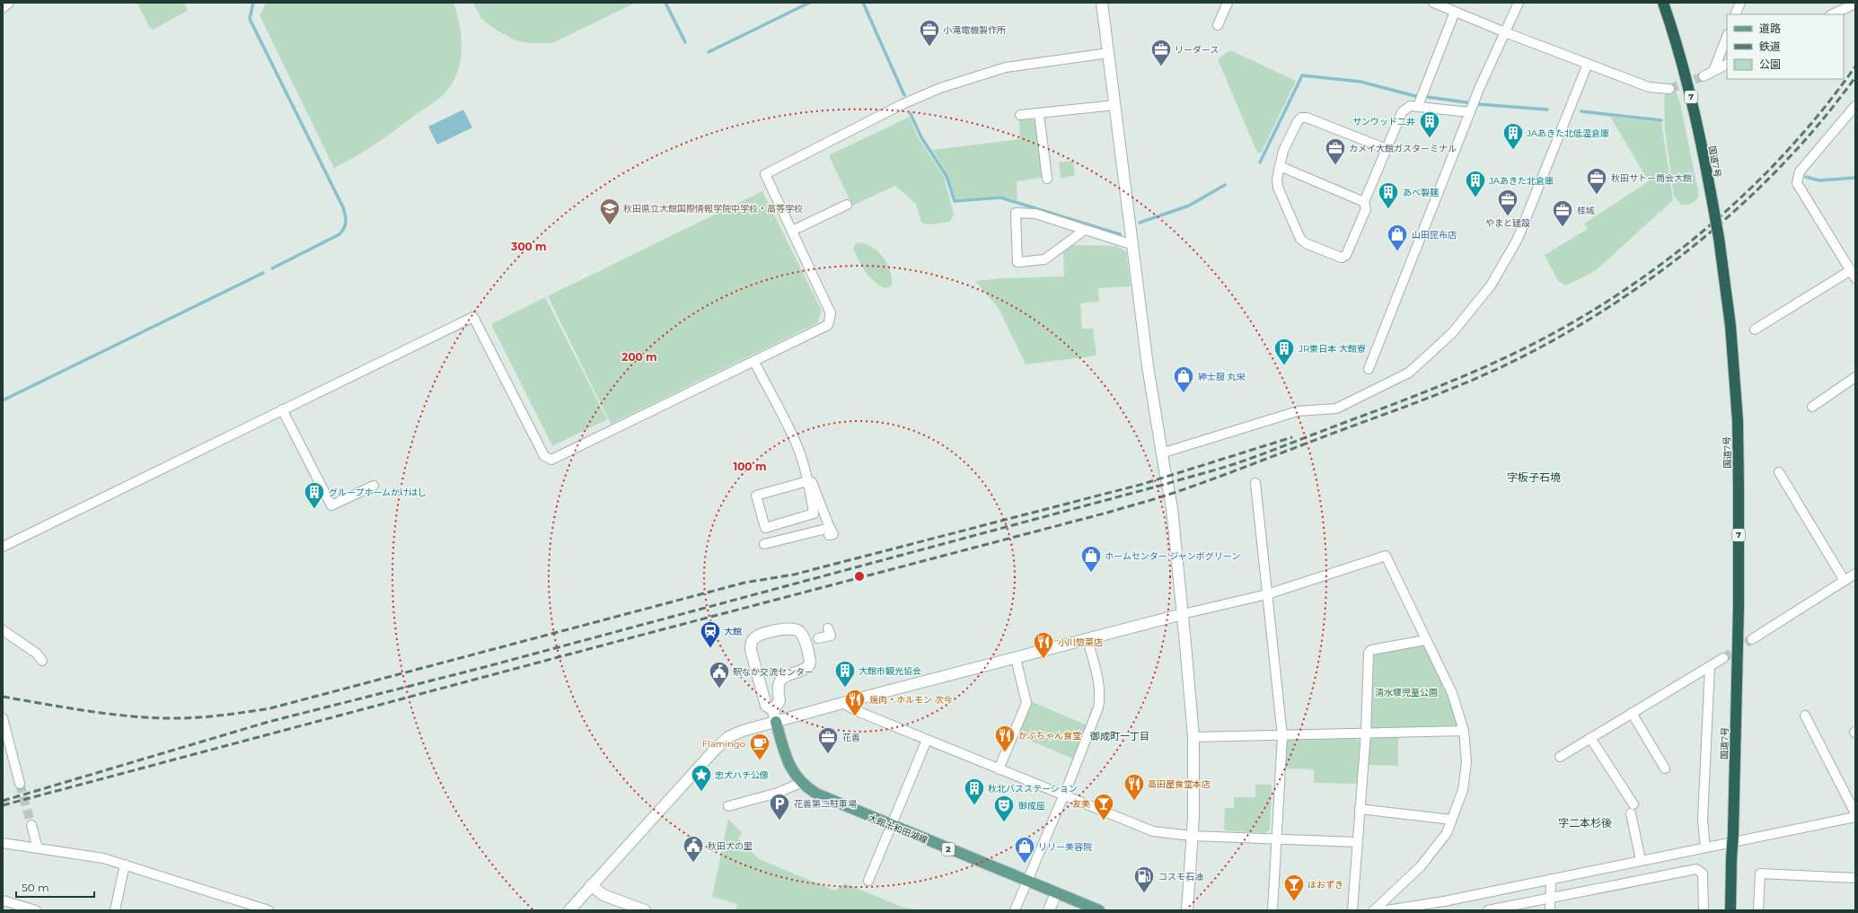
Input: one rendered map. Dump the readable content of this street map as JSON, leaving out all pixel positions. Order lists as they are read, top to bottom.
{
  "streets": {
    "highway": ["7", "国道7号"],
    "main road": ["大館十和田湖線", "2"]
  },
  "districts": ["字板子石境", "御成町一丁目", "字二本杉後"],
  "parks": ["清水堰児童公園"],
  "places": {
    "office": [
      "小滝電機製作所",
      "リーダース",
      "カメイ大館ガスターミナル",
      "秋田サトー商会大館",
      "やまと建設",
      "桂城",
      "花善"
    ],
    "building": [
      "サンウッド二井",
      "JAあきた北低温倉庫",
      "JAあきた北倉庫",
      "あべ製麺",
      "JR東日本 大館寮",
      "グループホームかけはし",
      "大館市観光協会",
      "秋北バスステーション"
    ],
    "school or university": ["秋田県立大館国際情報学院中学校・高等学校"],
    "shop": [
      "山田昆布店",
      "紳士服 丸栄",
      "ホームセンター ジャンボグリーン",
      "リリー美容院"
    ],
    "station": ["大館"],
    "restaurant": [
      "小川惣菜店",
      "焼肉・ホルモン 次今",
      "かぶちゃん食堂",
      "高田屋食堂本店"
    ],
    "public building": ["駅なか交流センター", "秋田犬の里"],
    "cafe": ["Flamingo"],
    "place": ["忠犬ハチ公像"],
    "parking": ["花善第二駐車場"],
    "bar": ["友美", "ほおずき"],
    "theatre": ["御成座"],
    "fuel station": ["コスモ石油"]
  },
  "legend": ["道路", "鉄道", "公園"],
  "scale_bar": "50 m",
  "rings": ["300 m", "200 m", "100 m"]
}
